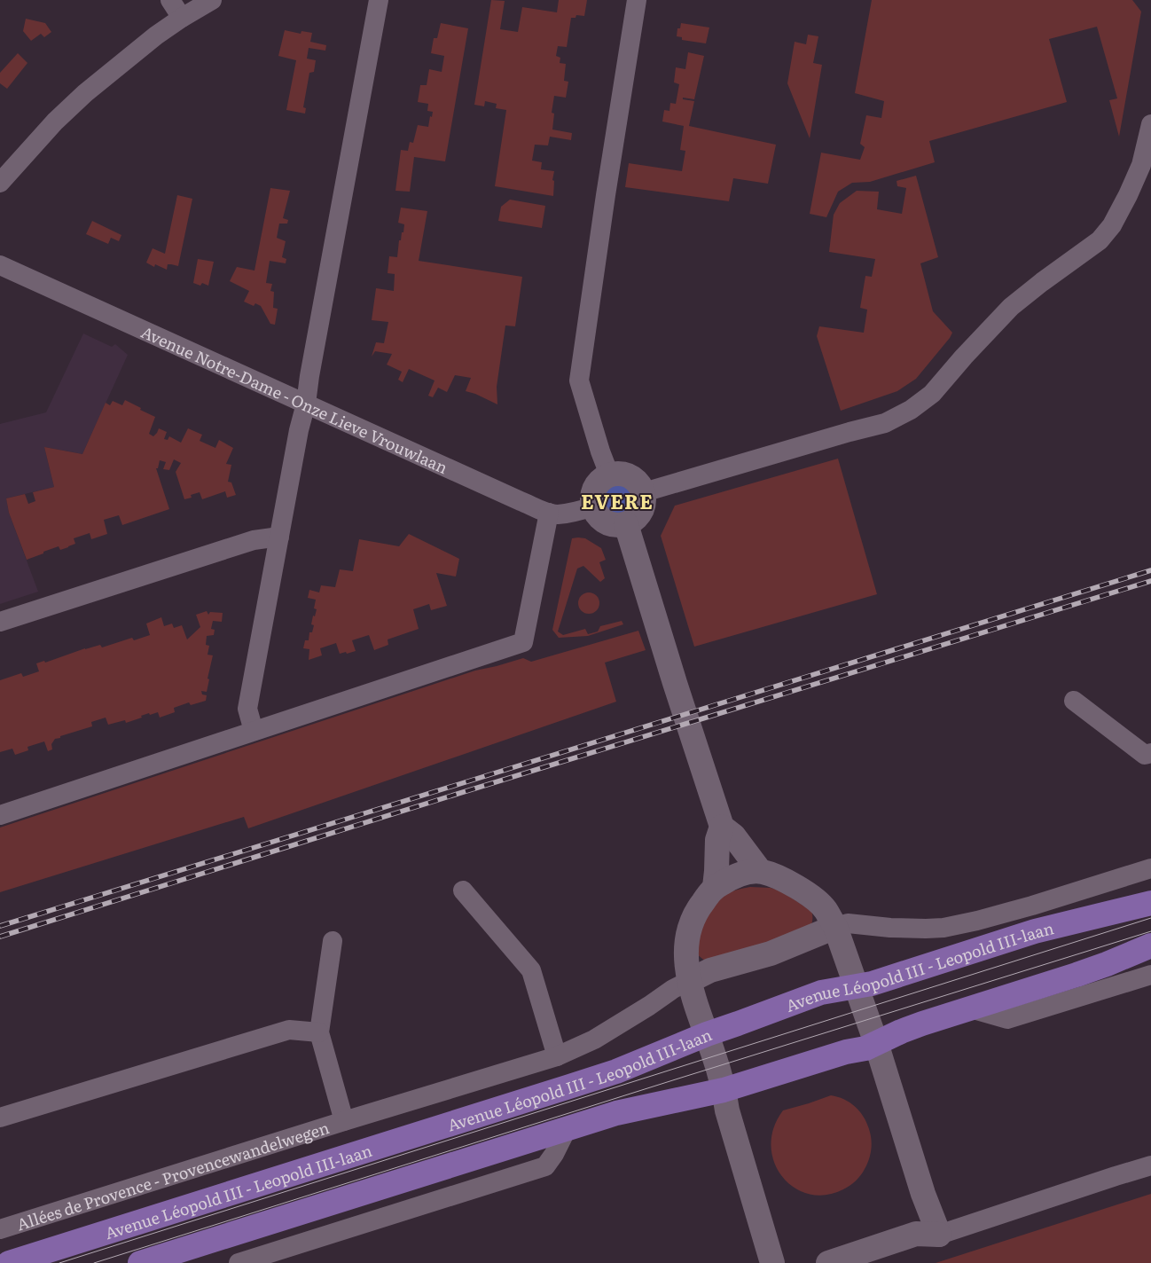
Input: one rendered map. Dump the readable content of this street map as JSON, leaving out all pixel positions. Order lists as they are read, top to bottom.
{
  "streets": {
    "main road": ["Avenue Léopold III - Leopold III-laan"],
    "street": ["Avenue Notre-Dame - Onze Lieve Vrouwlaan", "Allées de Provence - Provencewandelwegen"]
  },
  "districts": ["EVERE"]
}
